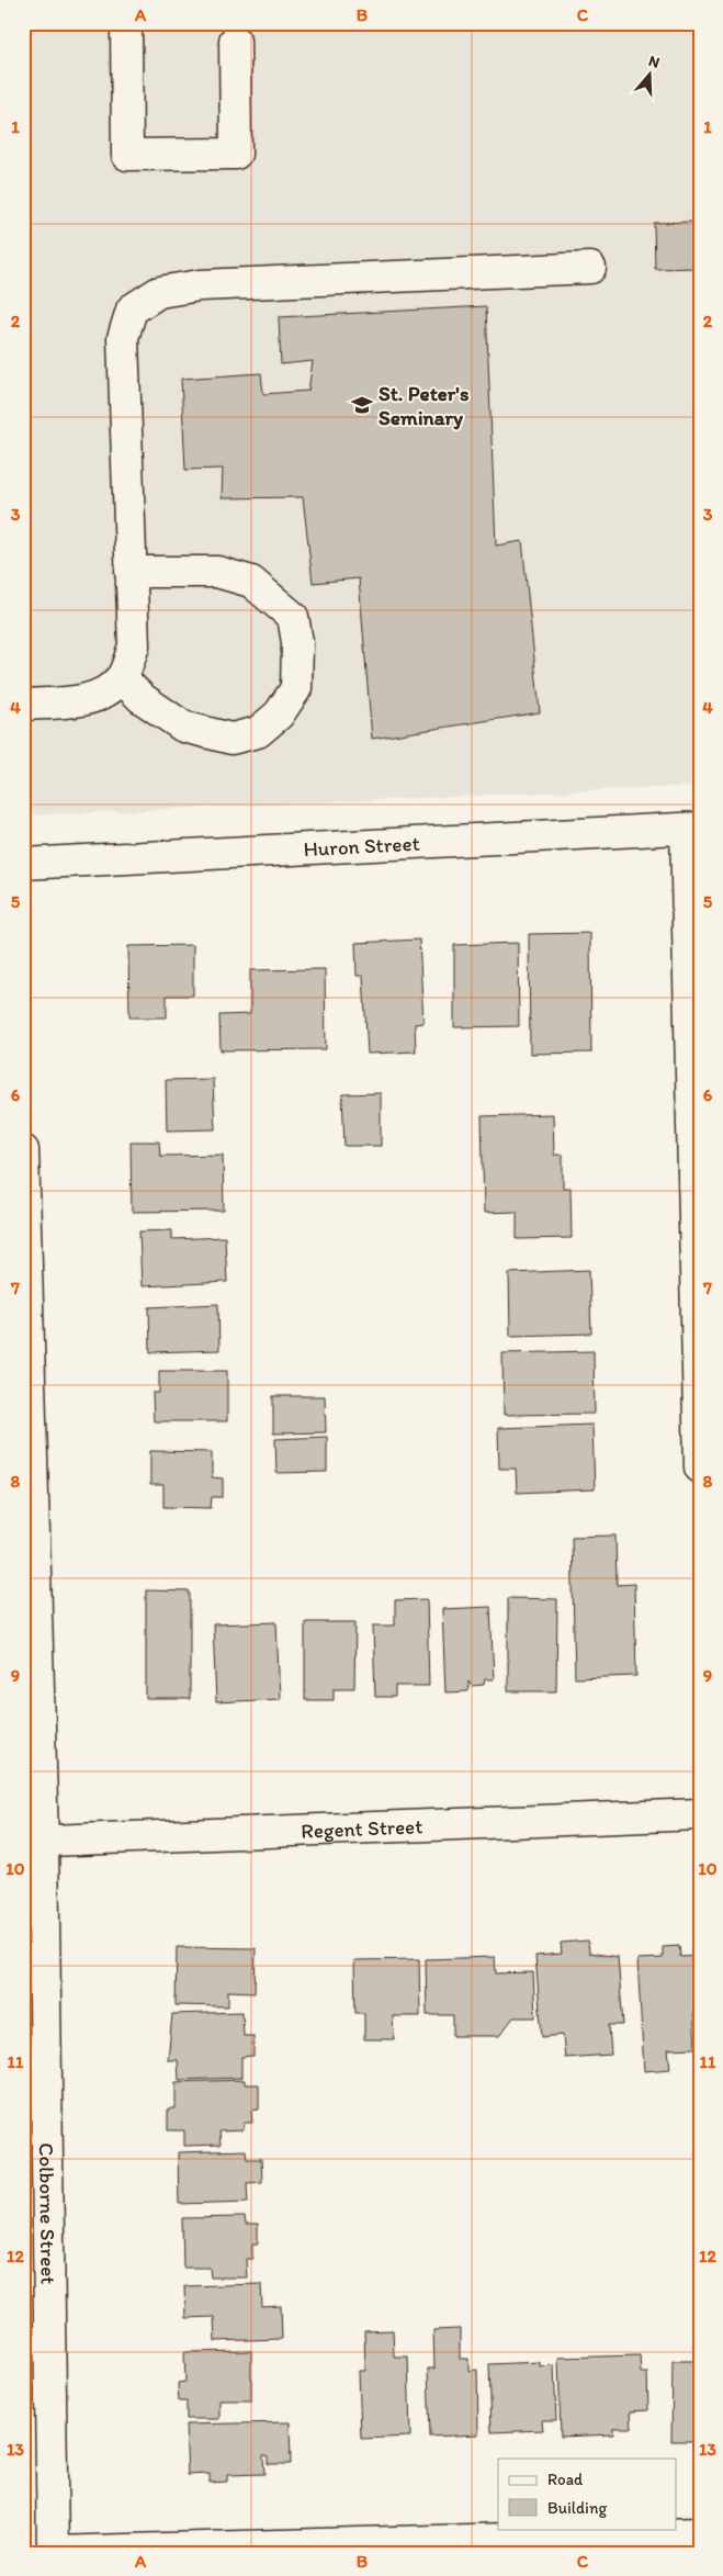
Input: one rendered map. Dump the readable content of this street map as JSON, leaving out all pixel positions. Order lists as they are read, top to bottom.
{
  "streets": {
    "street": ["Huron Street", "Regent Street", "Colborne Street"]
  },
  "crossings": [
    ["Regent Street", "Colborne Street"]
  ],
  "places": {
    "school or university": ["St. Peter's Seminary"]
  },
  "legend": ["Road", "Building"],
  "north": "top",
  "grid": {
    "columns": ["A", "B", "C"],
    "rows": [
      "1",
      "2",
      "3",
      "4",
      "5",
      "6",
      "7",
      "8",
      "9",
      "10",
      "11",
      "12",
      "13"
    ]
  }
}
